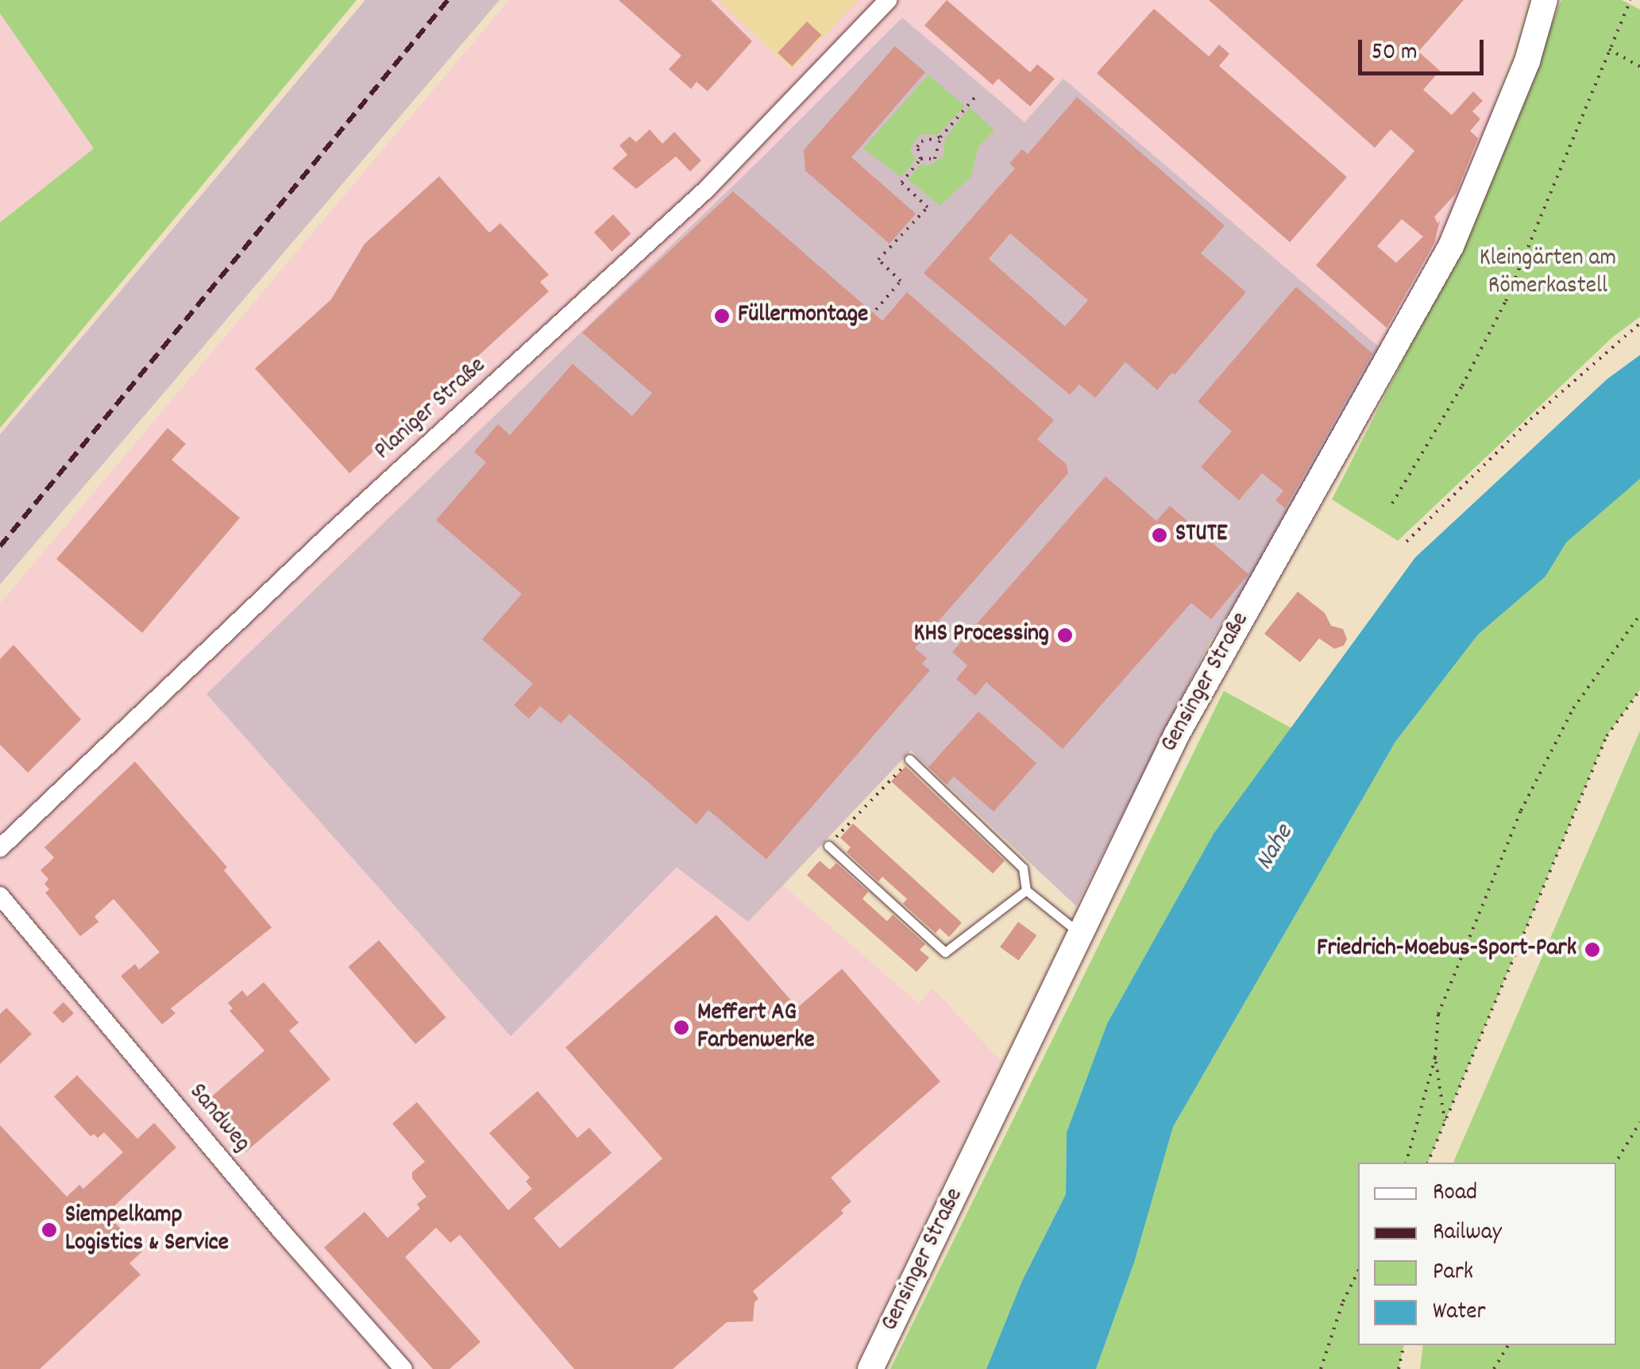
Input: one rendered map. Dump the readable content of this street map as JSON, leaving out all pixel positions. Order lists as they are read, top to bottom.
{
  "streets": {
    "street": ["Planiger Straße", "Gensinger Straße", "Sandweg"]
  },
  "water": ["Nahe"],
  "parks": ["Kleingärten am Römerkastell"],
  "places": [
    "Füllermontage",
    "STUTE",
    "KHS Processing",
    "Friedrich-Moebus-Sport-Park",
    "Meffert AG Farbenwerke",
    "Siempelkamp Logistics & Service"
  ],
  "legend": [
    "Road",
    "Railway",
    "Park",
    "Water"
  ],
  "scale_bar": "50 m"
}
